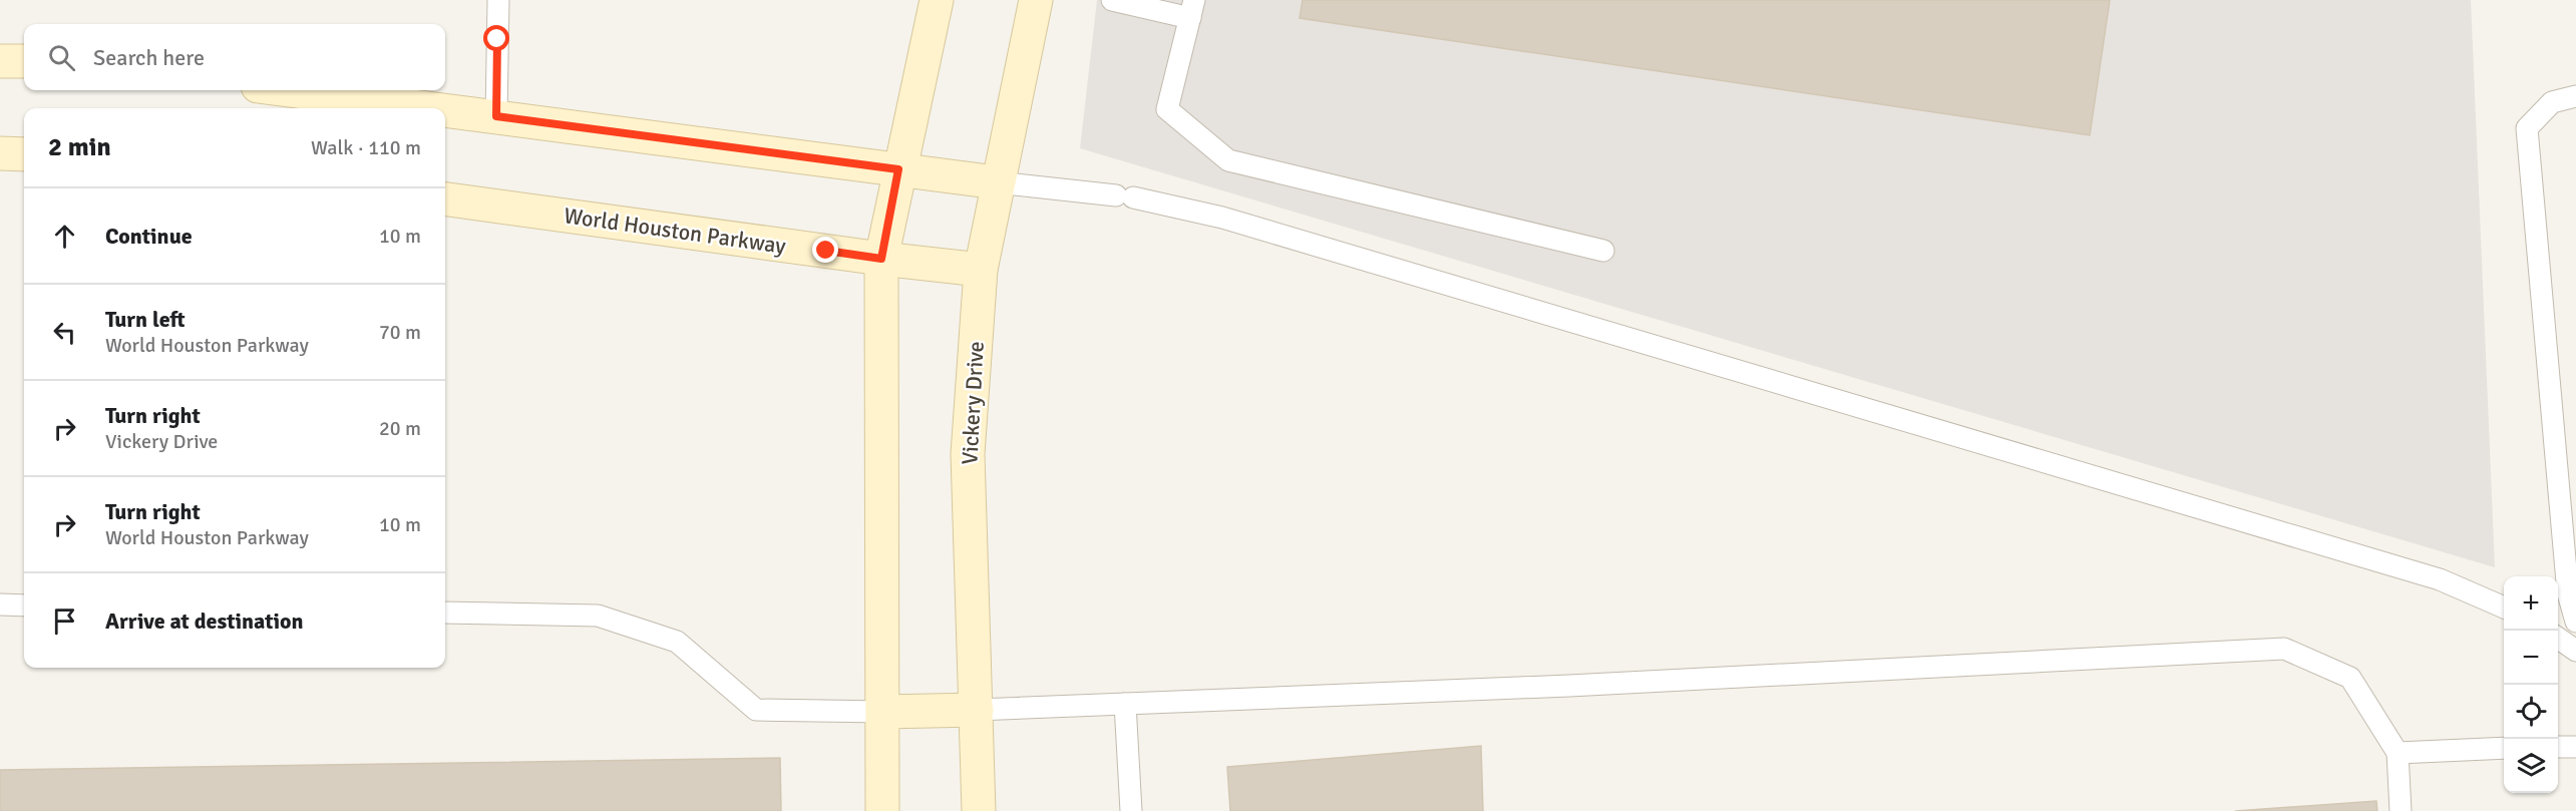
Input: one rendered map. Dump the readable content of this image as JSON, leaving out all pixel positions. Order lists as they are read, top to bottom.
{
  "streets": {
    "main road": ["World Houston Parkway", "Vickery Drive"]
  },
  "crossings": [
    ["World Houston Parkway", "Vickery Drive"]
  ],
  "page": {
    "search": "Search here",
    "heading": ["2 min", "Walk · 110 m"],
    "list": [
      ["Continue", "10 m"],
      ["Turn left", "World Houston Parkway", "70 m"],
      ["Turn right", "Vickery Drive", "20 m"],
      ["Turn right", "World Houston Parkway", "10 m"],
      "Arrive at destination"
    ],
    "map_buttons": ["+", "−"]
  }
}
